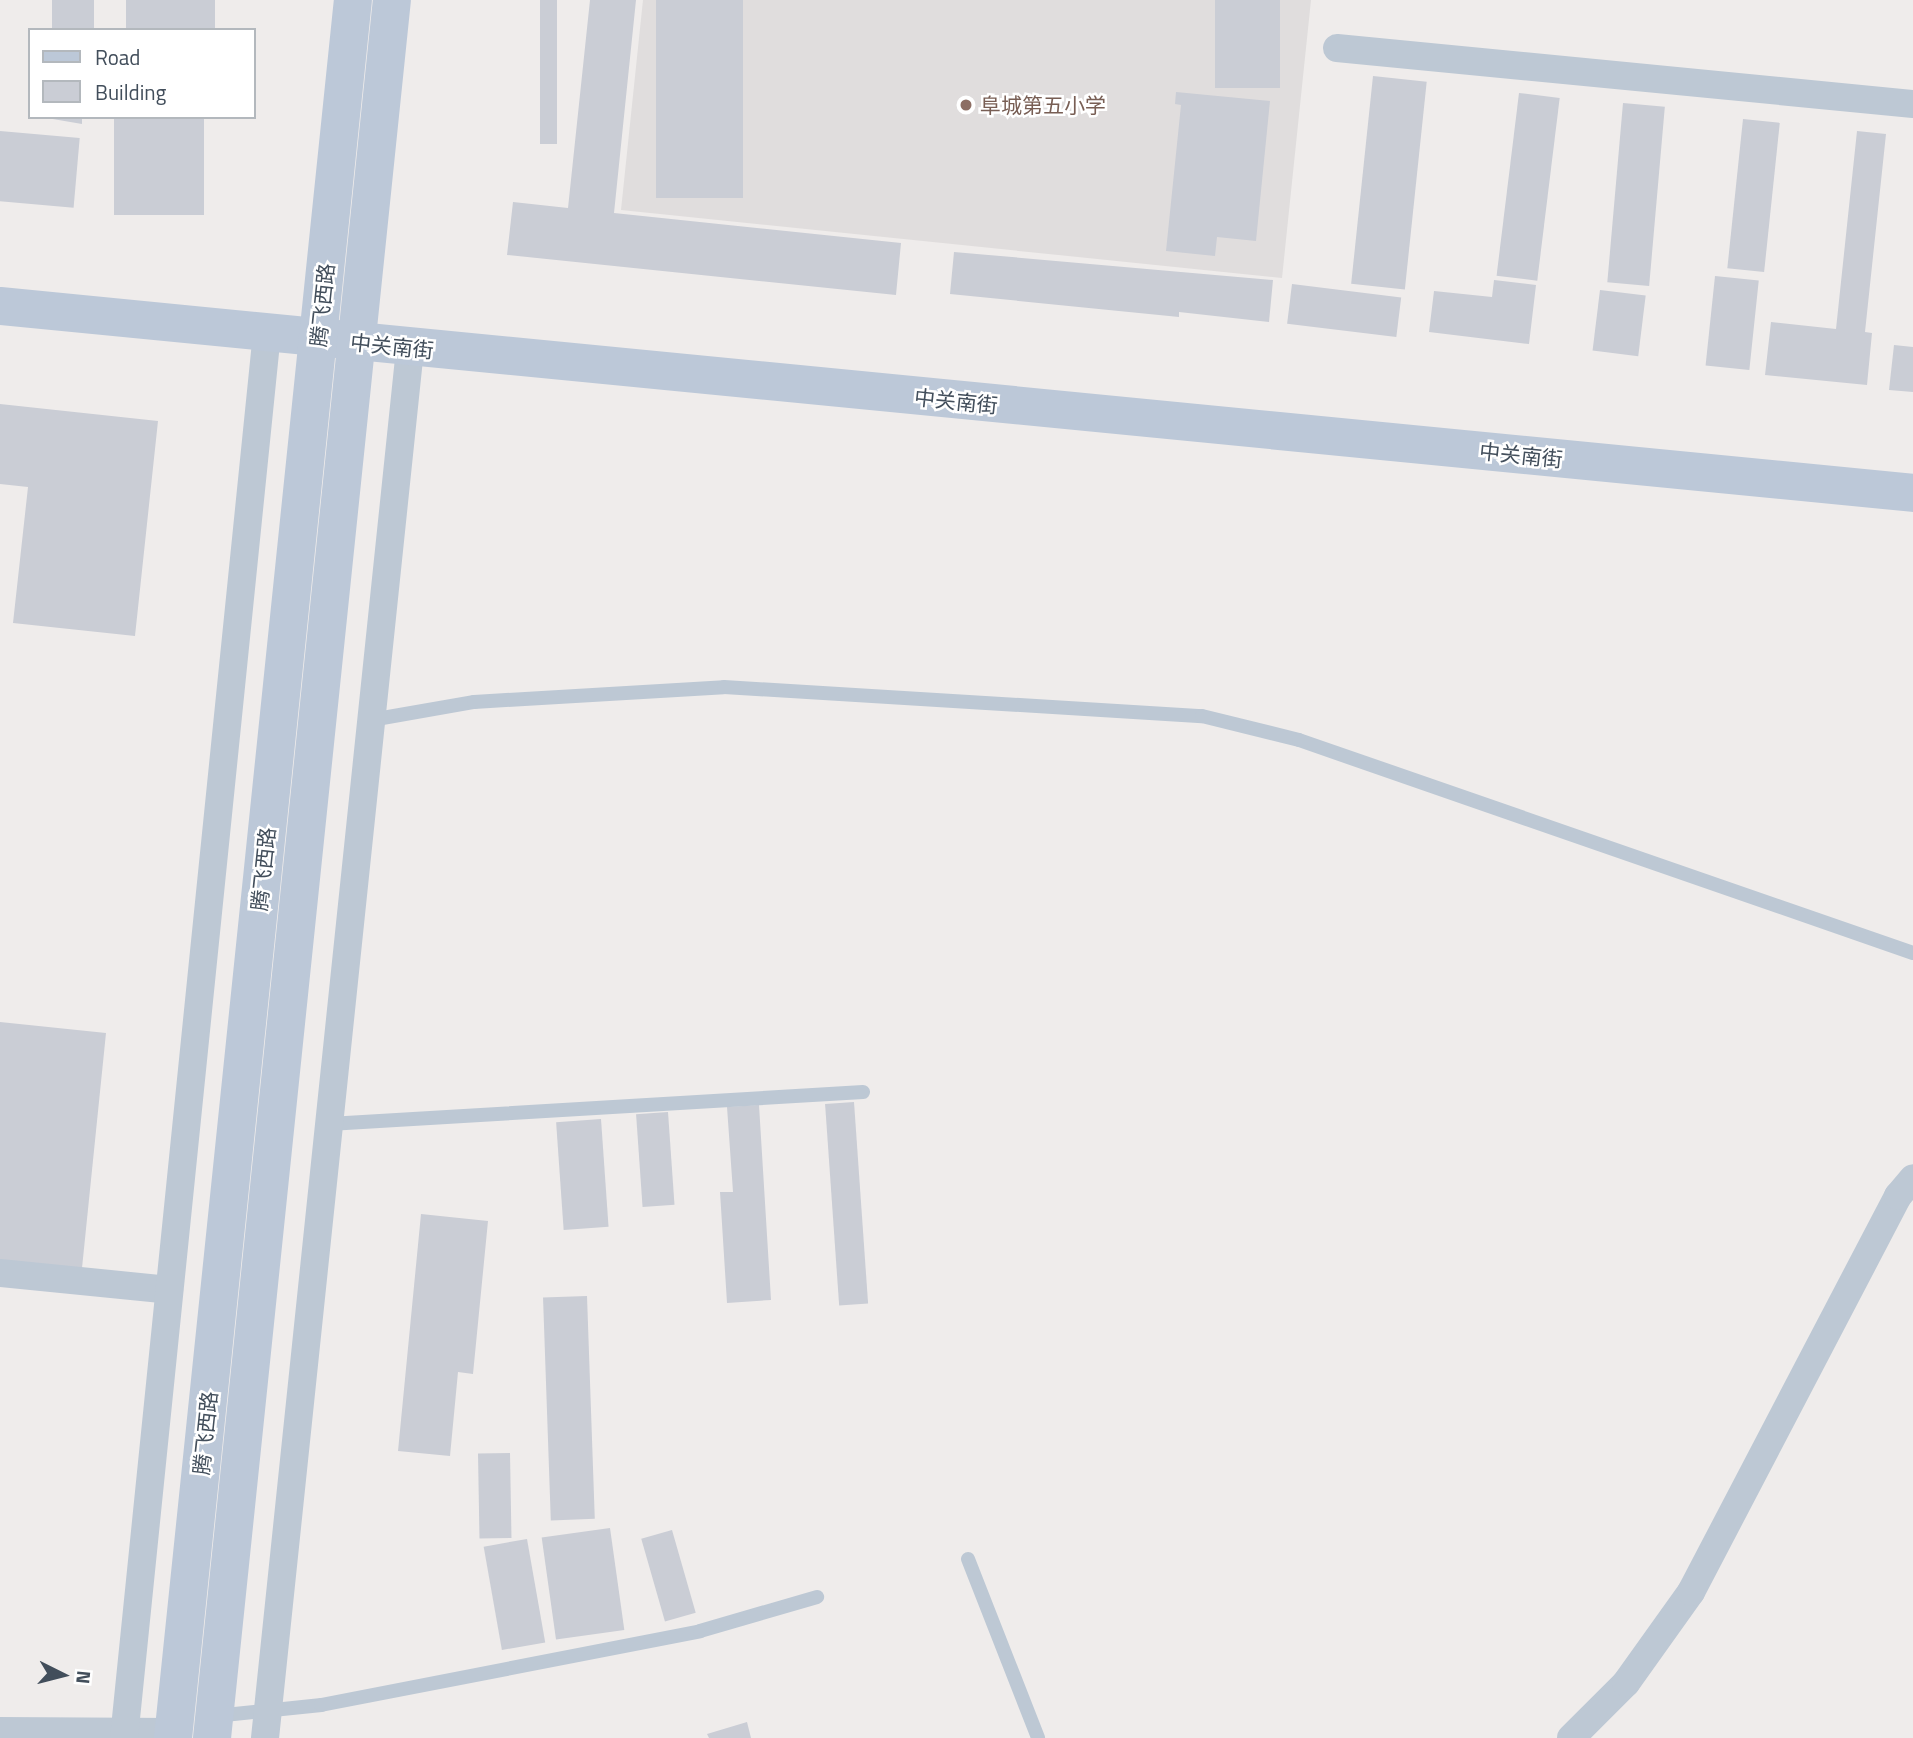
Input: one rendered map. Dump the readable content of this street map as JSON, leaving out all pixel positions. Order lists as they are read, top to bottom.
{
  "streets": {
    "street": ["腾飞西路", "中关南街"]
  },
  "crossings": [
    ["腾飞西路", "中关南街"]
  ],
  "places": ["阜城第五小学"],
  "legend": ["Road", "Building"],
  "north": "right"
}
